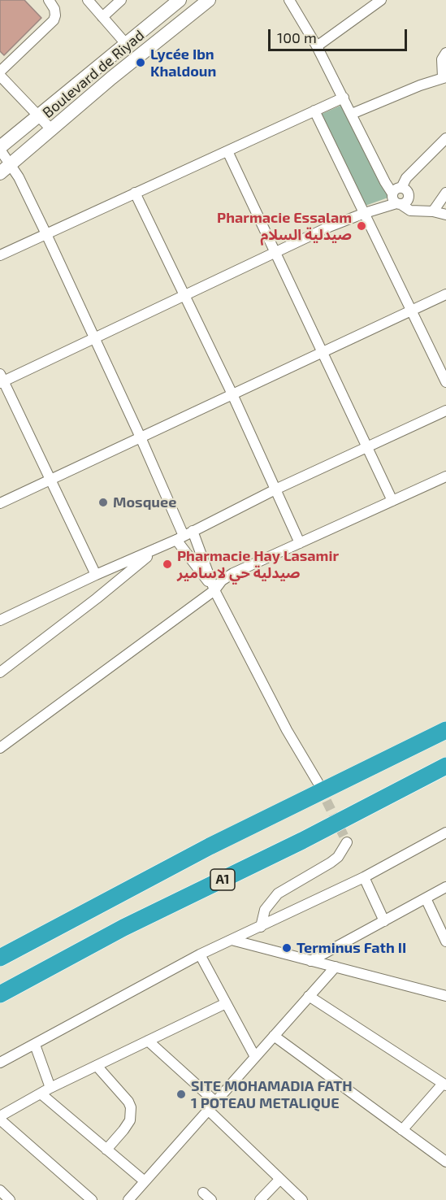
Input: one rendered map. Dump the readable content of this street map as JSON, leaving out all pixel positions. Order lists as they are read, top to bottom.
{
  "streets": {
    "highway": ["A1"],
    "main road": ["Boulevard de Riyad"]
  },
  "places": [
    "Lycée Ibn Khaldoun",
    "Pharmacie Essalam صيدلية السلام",
    "Mosquee",
    "Pharmacie Hay Lasamir صيدلية حي لاسامير",
    "Terminus Fath II",
    "SITE MOHAMADIA FATH 1 POTEAU METALIQUE"
  ],
  "scale_bar": "100 m"
}
